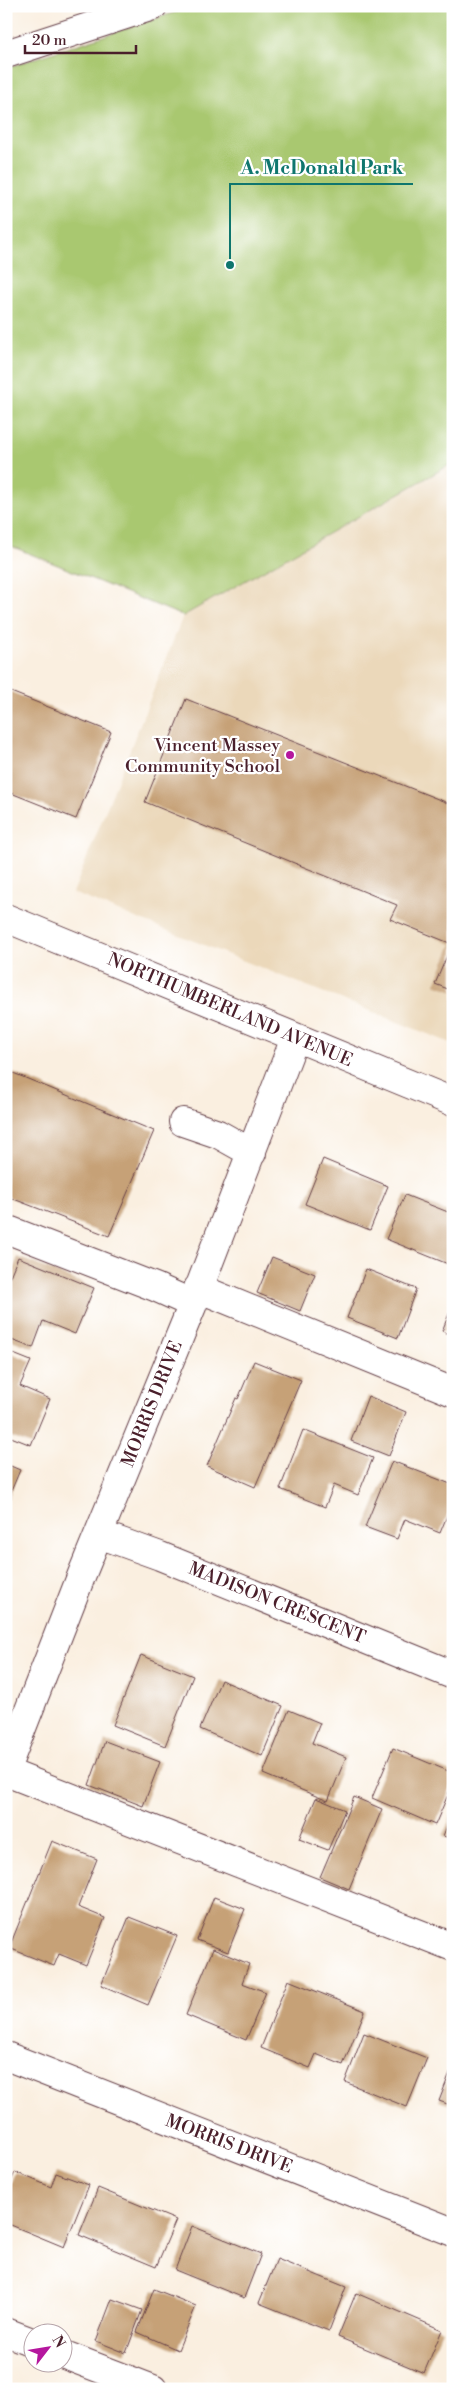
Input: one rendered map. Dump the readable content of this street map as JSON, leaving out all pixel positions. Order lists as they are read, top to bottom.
{
  "streets": {
    "street": ["NORTHUMBERLAND AVENUE", "MORRIS DRIVE", "MADISON CRESCENT"]
  },
  "crossings": [
    ["NORTHUMBERLAND AVENUE", "MORRIS DRIVE"],
    ["MORRIS DRIVE", "MADISON CRESCENT"]
  ],
  "places": ["A. McDonald Park", "Vincent Massey Community School"],
  "scale_bar": "20 m",
  "north": "top right"
}
